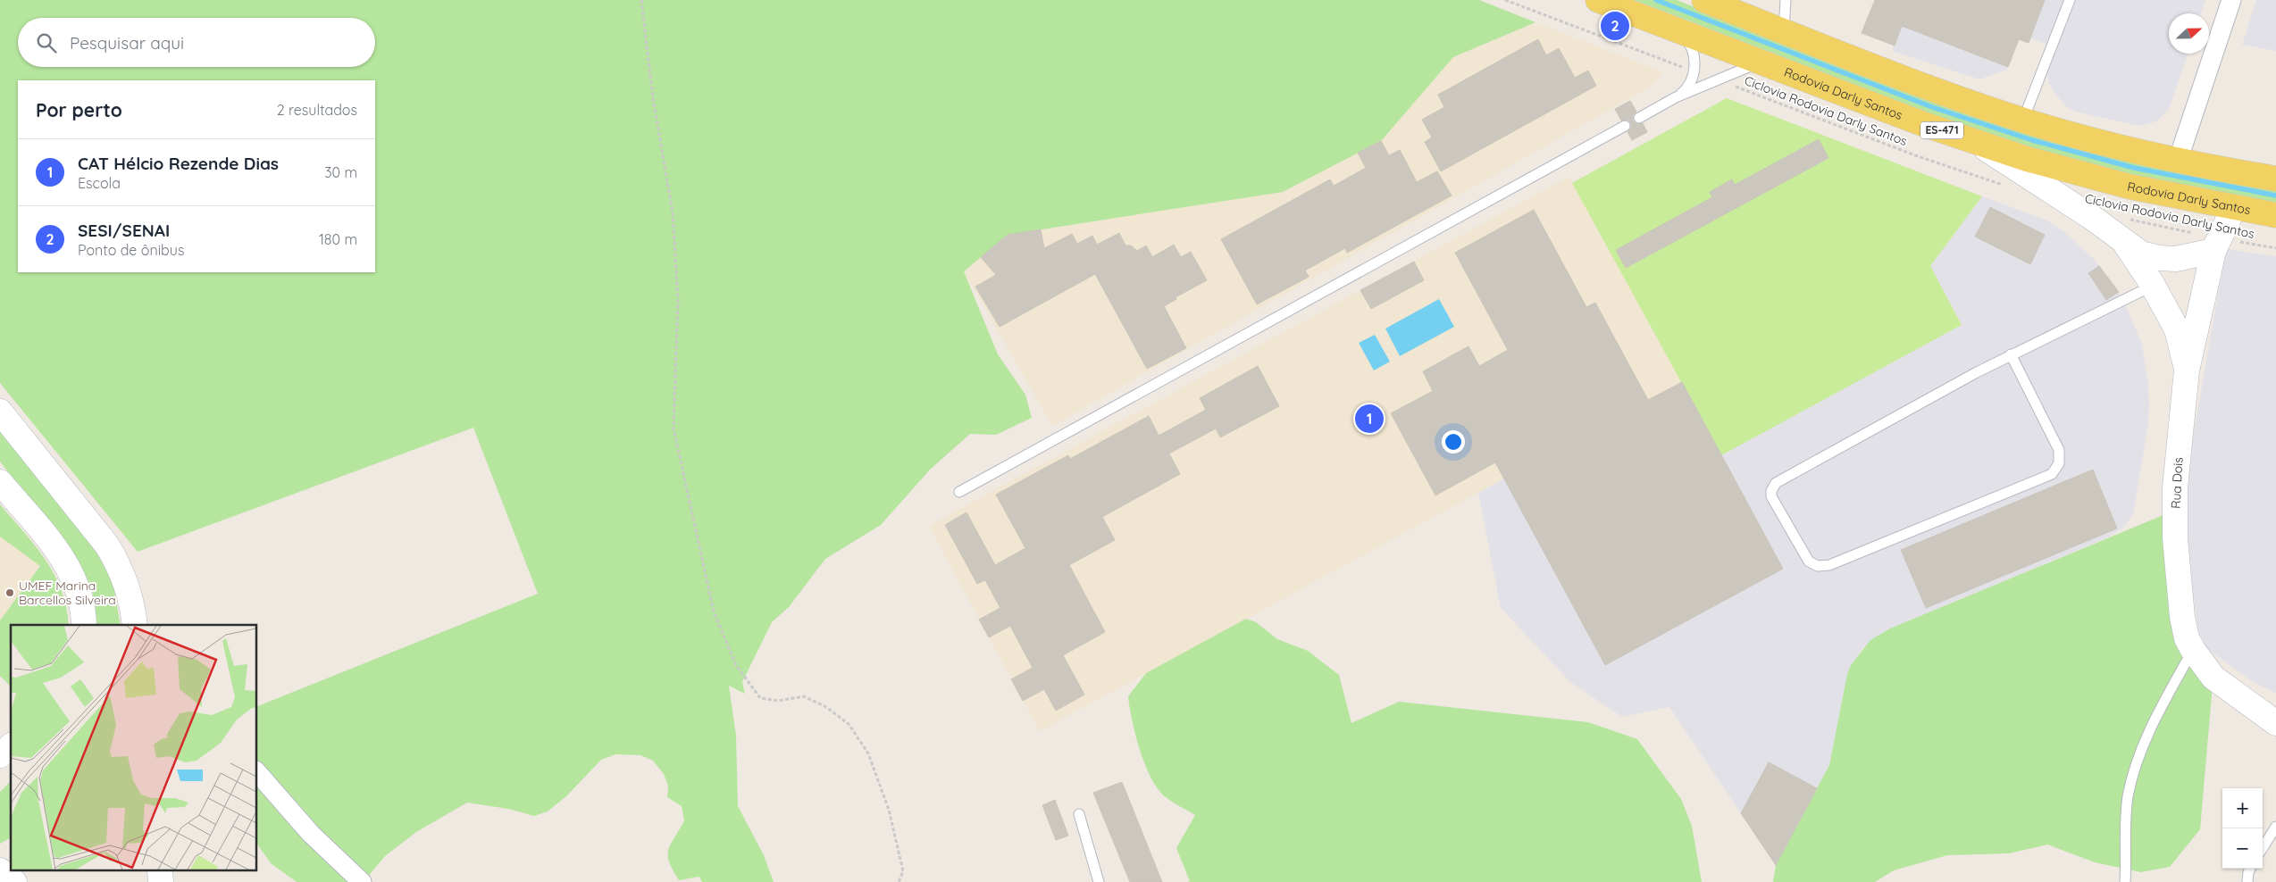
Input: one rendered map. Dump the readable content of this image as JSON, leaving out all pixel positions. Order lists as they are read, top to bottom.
{
  "streets": {
    "main road": ["Rodovia Darly Santos", "ES-471"],
    "street": ["Rua Dois"],
    "path": ["Ciclovia Rodovia Darly Santos"]
  },
  "crossings": [
    ["Rodovia Darly Santos", "Rua Dois"],
    ["Ciclovia Rodovia Darly Santos", "Rua Dois"]
  ],
  "places": ["UMEF Marina Barcellos Silveira"],
  "north": "right",
  "page": {
    "pins": ["2", "1"],
    "search": "Pesquisar aqui",
    "heading": ["Por perto", "2 resultados"],
    "list": [
      {
        "mark": "1",
        "name": "CAT Hélcio Rezende Dias",
        "note": "Escola",
        "value": "30 m"
      },
      {
        "mark": "2",
        "name": "SESI/SENAI",
        "note": "Ponto de ônibus",
        "value": "180 m"
      }
    ],
    "map_buttons": ["+", "−"]
  }
}
